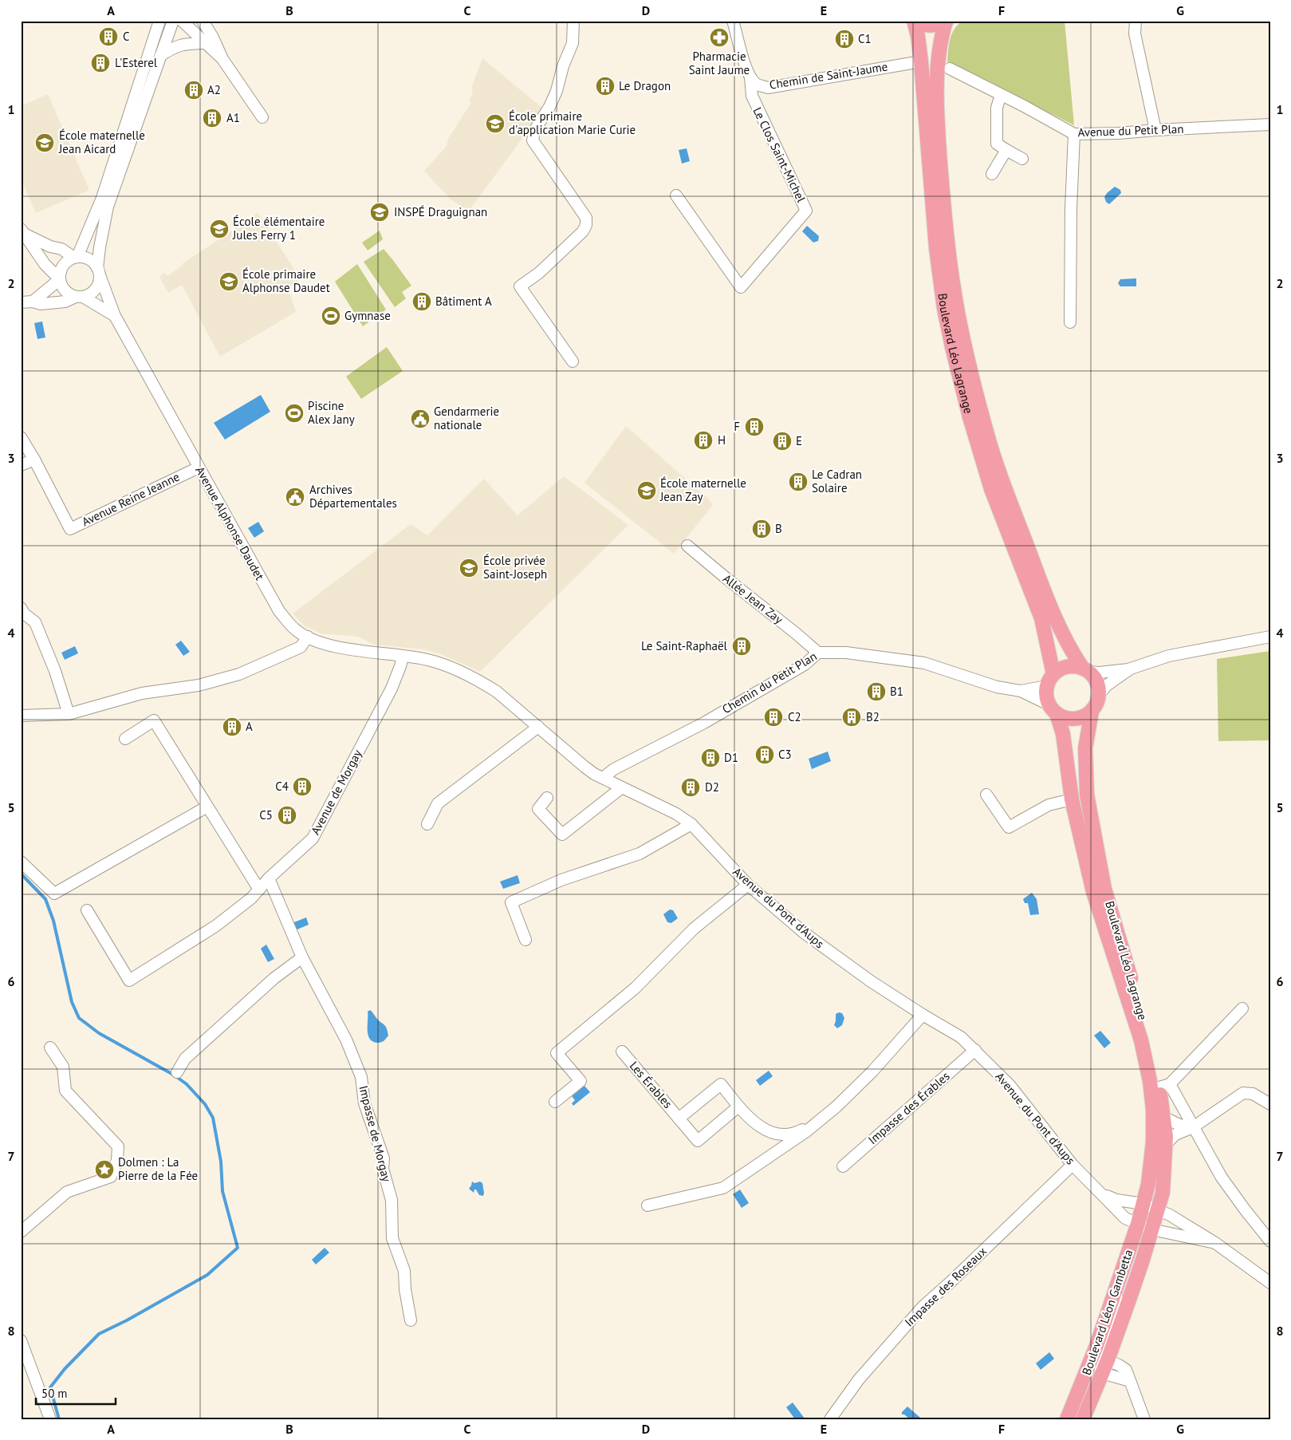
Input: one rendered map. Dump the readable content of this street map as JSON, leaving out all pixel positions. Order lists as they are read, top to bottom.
{
  "streets": {
    "main road": ["Boulevard Léo Lagrange", "Boulevard Léon Gambetta"],
    "street": [
      "Chemin de Saint-Jaume",
      "Avenue du Petit Plan",
      "Le Clos Saint-Michel",
      "Avenue Reine Jeanne",
      "Avenue Alphonse Daudet",
      "Allée Jean Zay",
      "Chemin du Petit Plan",
      "Avenue de Morgay",
      "Avenue du Pont d'Aups",
      "Les Érables",
      "Impasse des Érables",
      "Impasse de Morgay",
      "Impasse des Roseaux"
    ]
  },
  "crossings": [
    ["Chemin de Saint-Jaume", "Le Clos Saint-Michel"],
    ["Chemin de Saint-Jaume", "Boulevard Léo Lagrange"],
    ["Boulevard Léo Lagrange", "Chemin du Petit Plan"],
    ["Boulevard Léo Lagrange", "Avenue du Pont d'Aups"],
    ["Boulevard Léo Lagrange", "Boulevard Léon Gambetta"],
    ["Avenue Reine Jeanne", "Avenue Alphonse Daudet"],
    ["Avenue Alphonse Daudet", "Avenue de Morgay"],
    ["Avenue Alphonse Daudet", "Avenue du Pont d'Aups"],
    ["Allée Jean Zay", "Chemin du Petit Plan"],
    ["Chemin du Petit Plan", "Avenue du Pont d'Aups"],
    ["Avenue de Morgay", "Avenue du Pont d'Aups"],
    ["Avenue du Pont d'Aups", "Impasse des Érables"],
    ["Avenue du Pont d'Aups", "Impasse des Roseaux"],
    ["Avenue du Pont d'Aups", "Boulevard Léon Gambetta"]
  ],
  "places": {
    "building": [
      "C",
      "C1",
      "L'Esterel",
      "Le Dragon",
      "A2",
      "A1",
      "Bâtiment A",
      "F",
      "H",
      "E",
      "Le Cadran Solaire",
      "B",
      "Le Saint-Raphaël",
      "B1",
      "C2",
      "B2",
      "A",
      "C3",
      "D1",
      "C4",
      "D2",
      "C5"
    ],
    "pharmacy": ["Pharmacie Saint Jaume"],
    "school or university": [
      "École primaire d'application Marie Curie",
      "École maternelle Jean Aicard",
      "INSPÉ Draguignan",
      "École élémentaire Jules Ferry 1",
      "École primaire Alphonse Daudet",
      "École maternelle Jean Zay",
      "École privée Saint-Joseph"
    ],
    "sports": ["Gymnase", "Piscine Alex Jany"],
    "public building": ["Gendarmerie nationale", "Archives Départementales"],
    "place": ["Dolmen : La Pierre de la Fée"]
  },
  "scale_bar": "50 m",
  "grid": {
    "columns": [
      "A",
      "B",
      "C",
      "D",
      "E",
      "F",
      "G"
    ],
    "rows": [
      "1",
      "2",
      "3",
      "4",
      "5",
      "6",
      "7",
      "8"
    ]
  }
}
